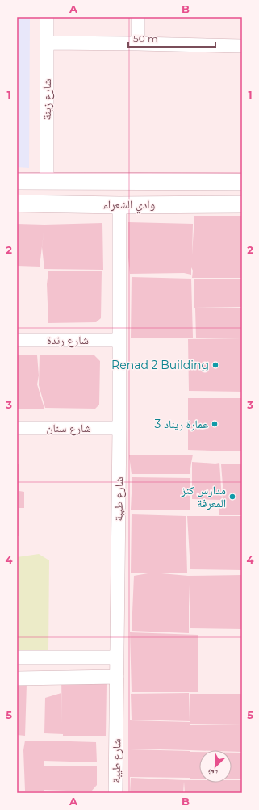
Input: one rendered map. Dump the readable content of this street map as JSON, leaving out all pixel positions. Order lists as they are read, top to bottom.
{
  "streets": {
    "street": [
      "شارع زينة",
      "وادي الشعراء",
      "شارع رندة",
      "شارع سنان",
      "شارع طيبة"
    ]
  },
  "crossings": [
    ["شارع زينة", "وادي الشعراء"],
    ["وادي الشعراء", "شارع طيبة"],
    ["شارع رندة", "شارع طيبة"],
    ["شارع سنان", "شارع طيبة"]
  ],
  "places": ["Renad 2 Building", "عمارة ريناد 3", "مدارس كنز المعرفة"],
  "scale_bar": "50 m",
  "north": "bottom left",
  "grid": {
    "columns": ["A", "B"],
    "rows": [
      "1",
      "2",
      "3",
      "4",
      "5"
    ]
  }
}
